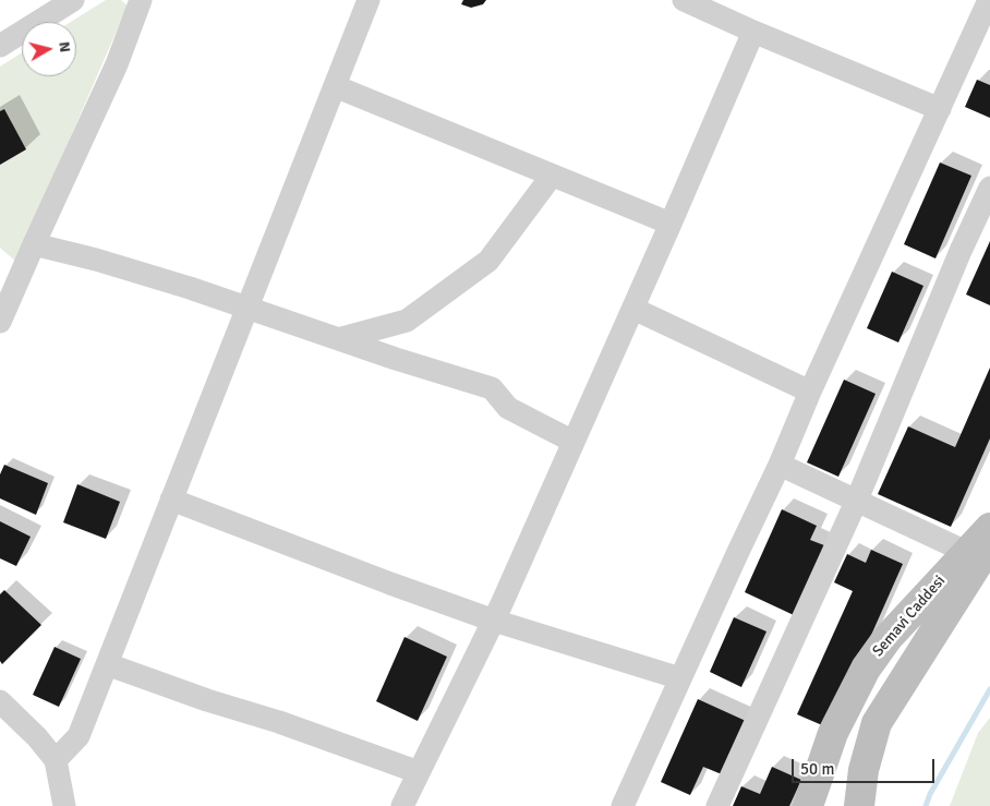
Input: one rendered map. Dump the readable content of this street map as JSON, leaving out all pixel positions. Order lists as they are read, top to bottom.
{
  "streets": {
    "main road": ["Semavi Caddesi"]
  },
  "scale_bar": "50 m",
  "north": "right"
}
